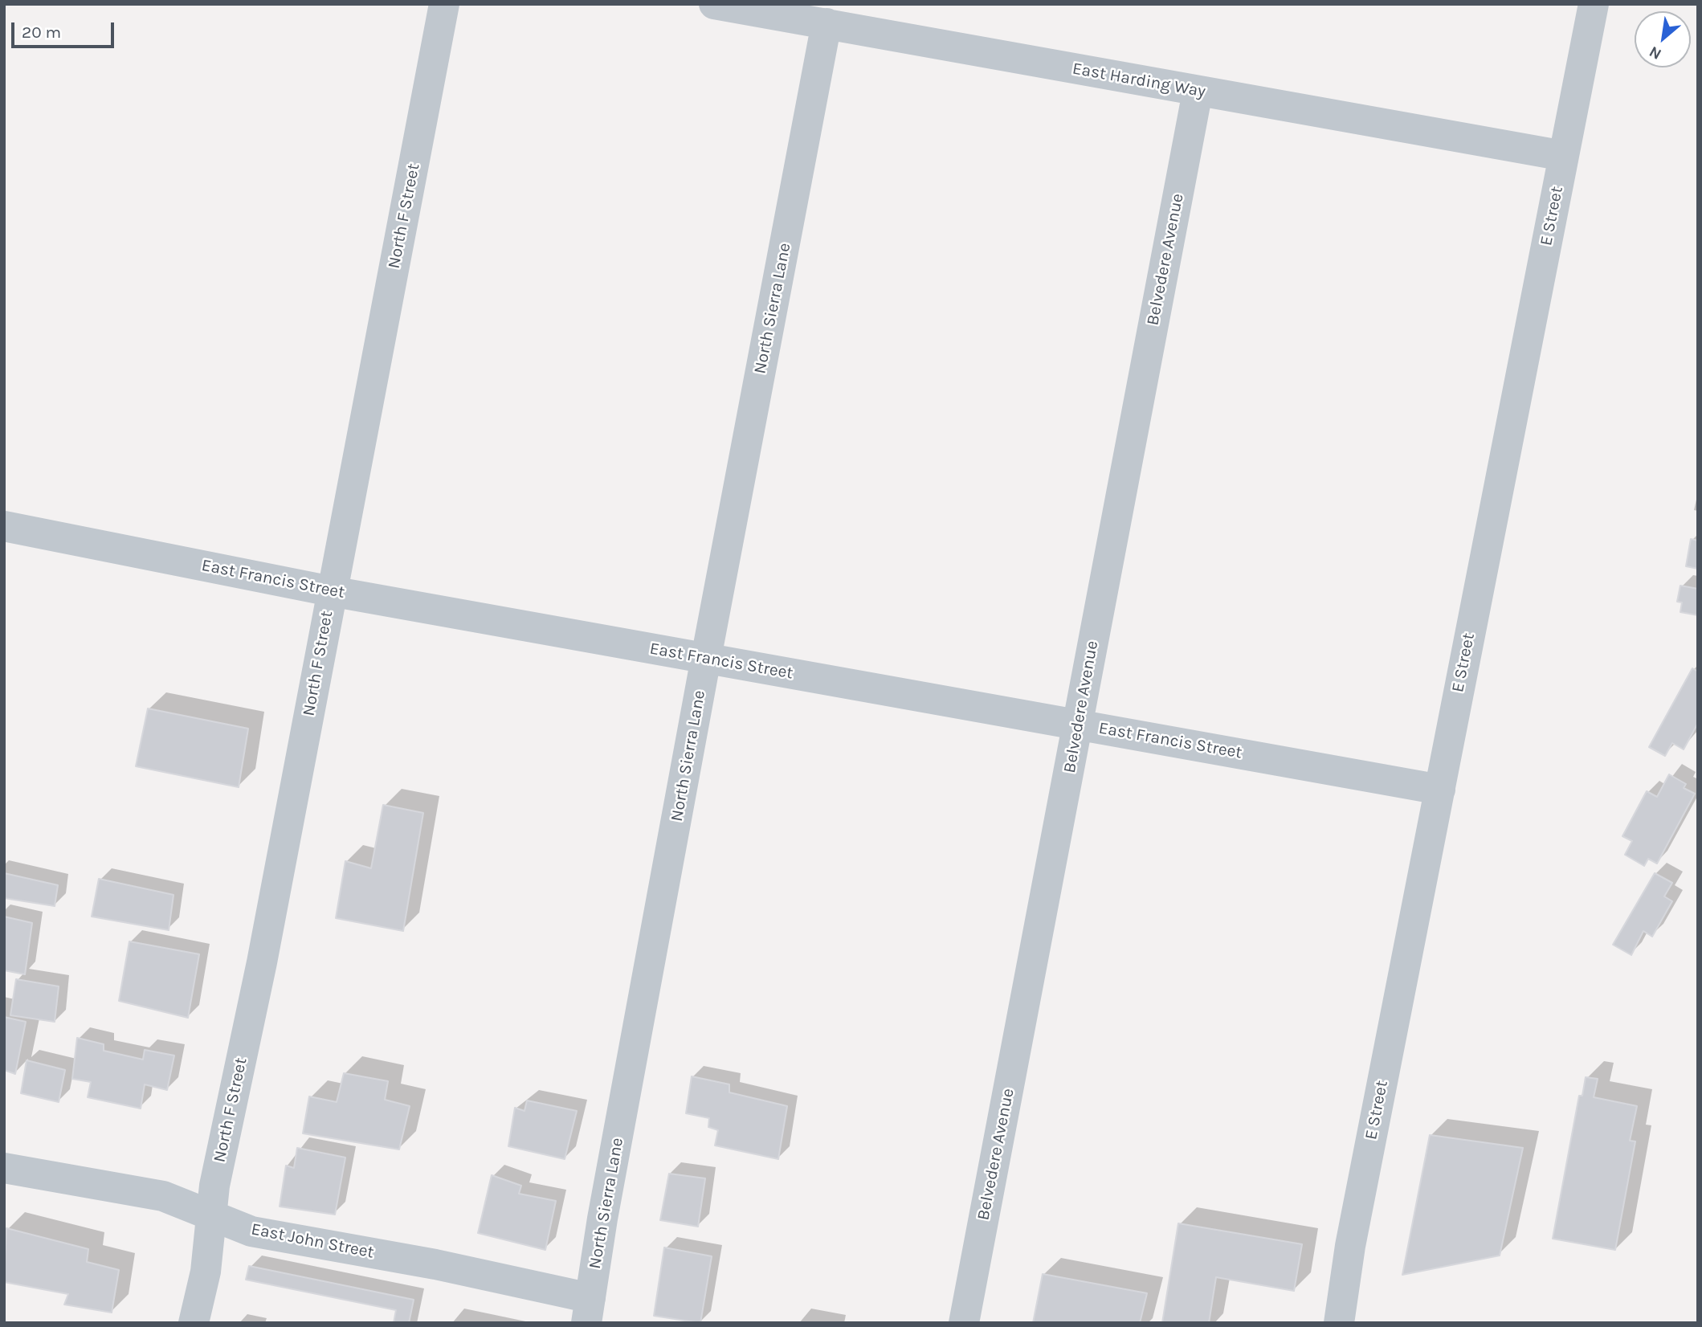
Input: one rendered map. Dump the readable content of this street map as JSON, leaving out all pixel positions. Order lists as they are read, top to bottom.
{
  "streets": {
    "street": [
      "East Harding Way",
      "North F Street",
      "E Street",
      "Belvedere Avenue",
      "North Sierra Lane",
      "East Francis Street",
      "East John Street"
    ]
  },
  "crossings": [
    ["East Harding Way", "E Street"],
    ["East Harding Way", "Belvedere Avenue"],
    ["East Harding Way", "North Sierra Lane"],
    ["North F Street", "East Francis Street"],
    ["North F Street", "East John Street"],
    ["E Street", "East Francis Street"],
    ["Belvedere Avenue", "East Francis Street"],
    ["North Sierra Lane", "East Francis Street"],
    ["North Sierra Lane", "East John Street"]
  ],
  "scale_bar": "20 m",
  "north": "bottom left"
}
